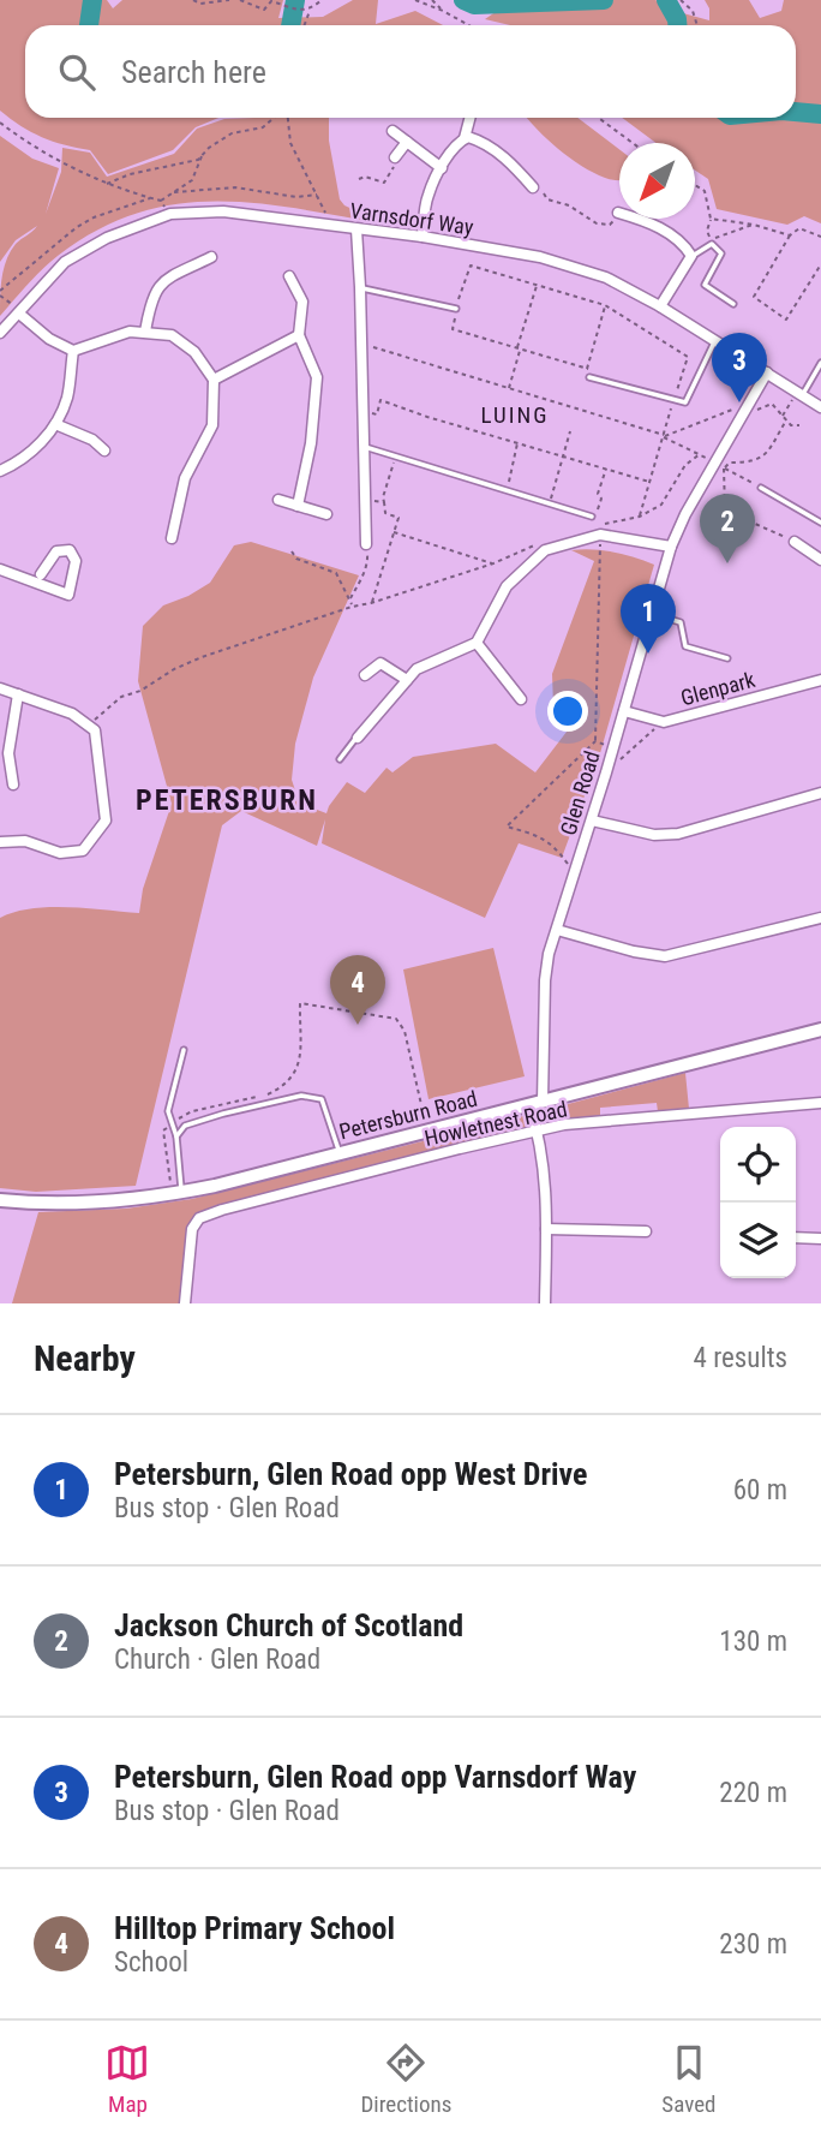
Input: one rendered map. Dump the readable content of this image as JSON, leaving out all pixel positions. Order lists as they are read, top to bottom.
{
  "streets": {
    "main road": ["Petersburn Road"],
    "street": [
      "Varnsdorf Way",
      "Glenpark",
      "Glen Road",
      "Howletnest Road"
    ]
  },
  "crossings": [
    ["Varnsdorf Way", "Glen Road"],
    ["Glenpark", "Glen Road"],
    ["Glen Road", "Petersburn Road"],
    ["Glen Road", "Howletnest Road"]
  ],
  "districts": ["LUING", "PETERSBURN"],
  "north": "bottom left",
  "page": {
    "search": "Search here",
    "pins": [
      "3",
      "2",
      "1",
      "4"
    ],
    "heading": ["Nearby", "4 results"],
    "list": [
      {
        "mark": "1",
        "name": "Petersburn, Glen Road opp West Drive",
        "note": "Bus stop · Glen Road",
        "value": "60 m"
      },
      {
        "mark": "2",
        "name": "Jackson Church of Scotland",
        "note": "Church · Glen Road",
        "value": "130 m"
      },
      {
        "mark": "3",
        "name": "Petersburn, Glen Road opp Varnsdorf Way",
        "note": "Bus stop · Glen Road",
        "value": "220 m"
      },
      {
        "mark": "4",
        "name": "Hilltop Primary School",
        "note": "School",
        "value": "230 m"
      }
    ],
    "nav": ["Map", "Directions", "Saved"]
  }
}
